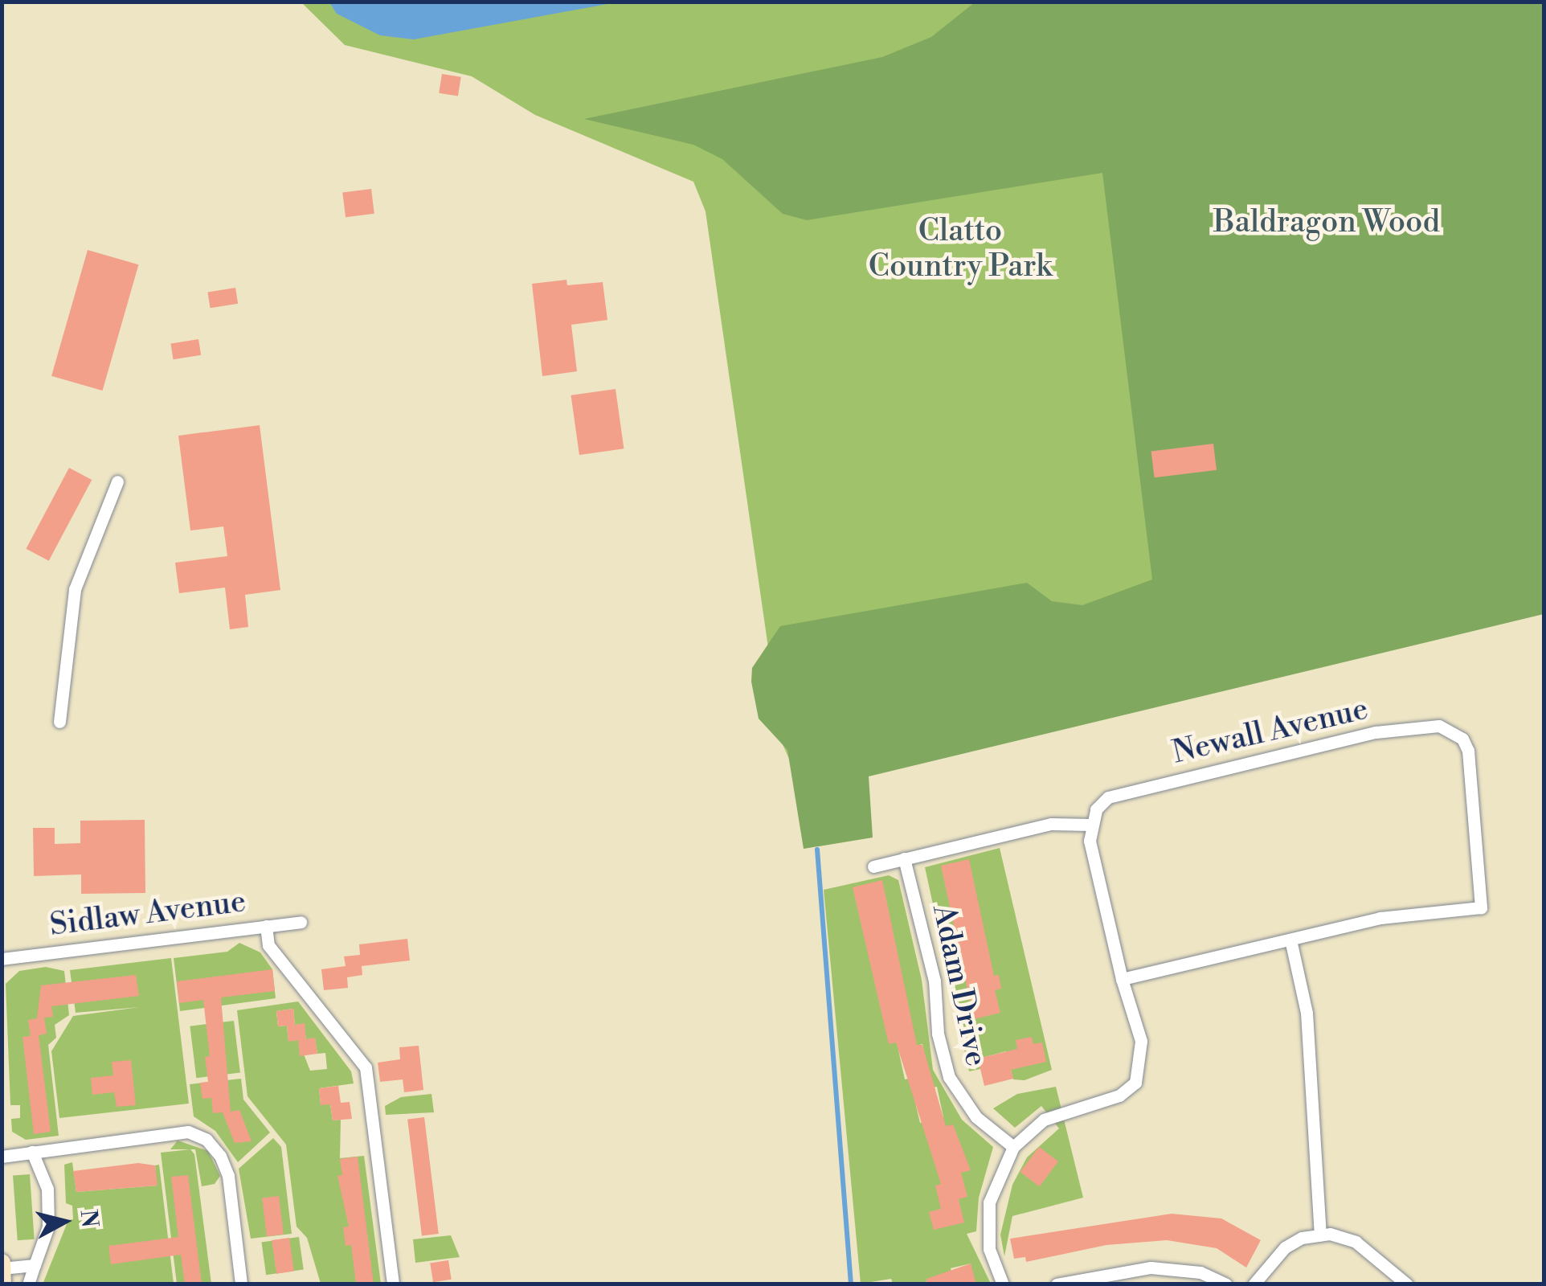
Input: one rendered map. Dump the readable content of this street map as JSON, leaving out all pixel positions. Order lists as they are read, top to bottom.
{
  "streets": {
    "street": ["Newall Avenue", "Sidlaw Avenue", "Adam Drive"]
  },
  "parks": ["Baldragon Wood", "Clatto Country Park"],
  "north": "right"
}
